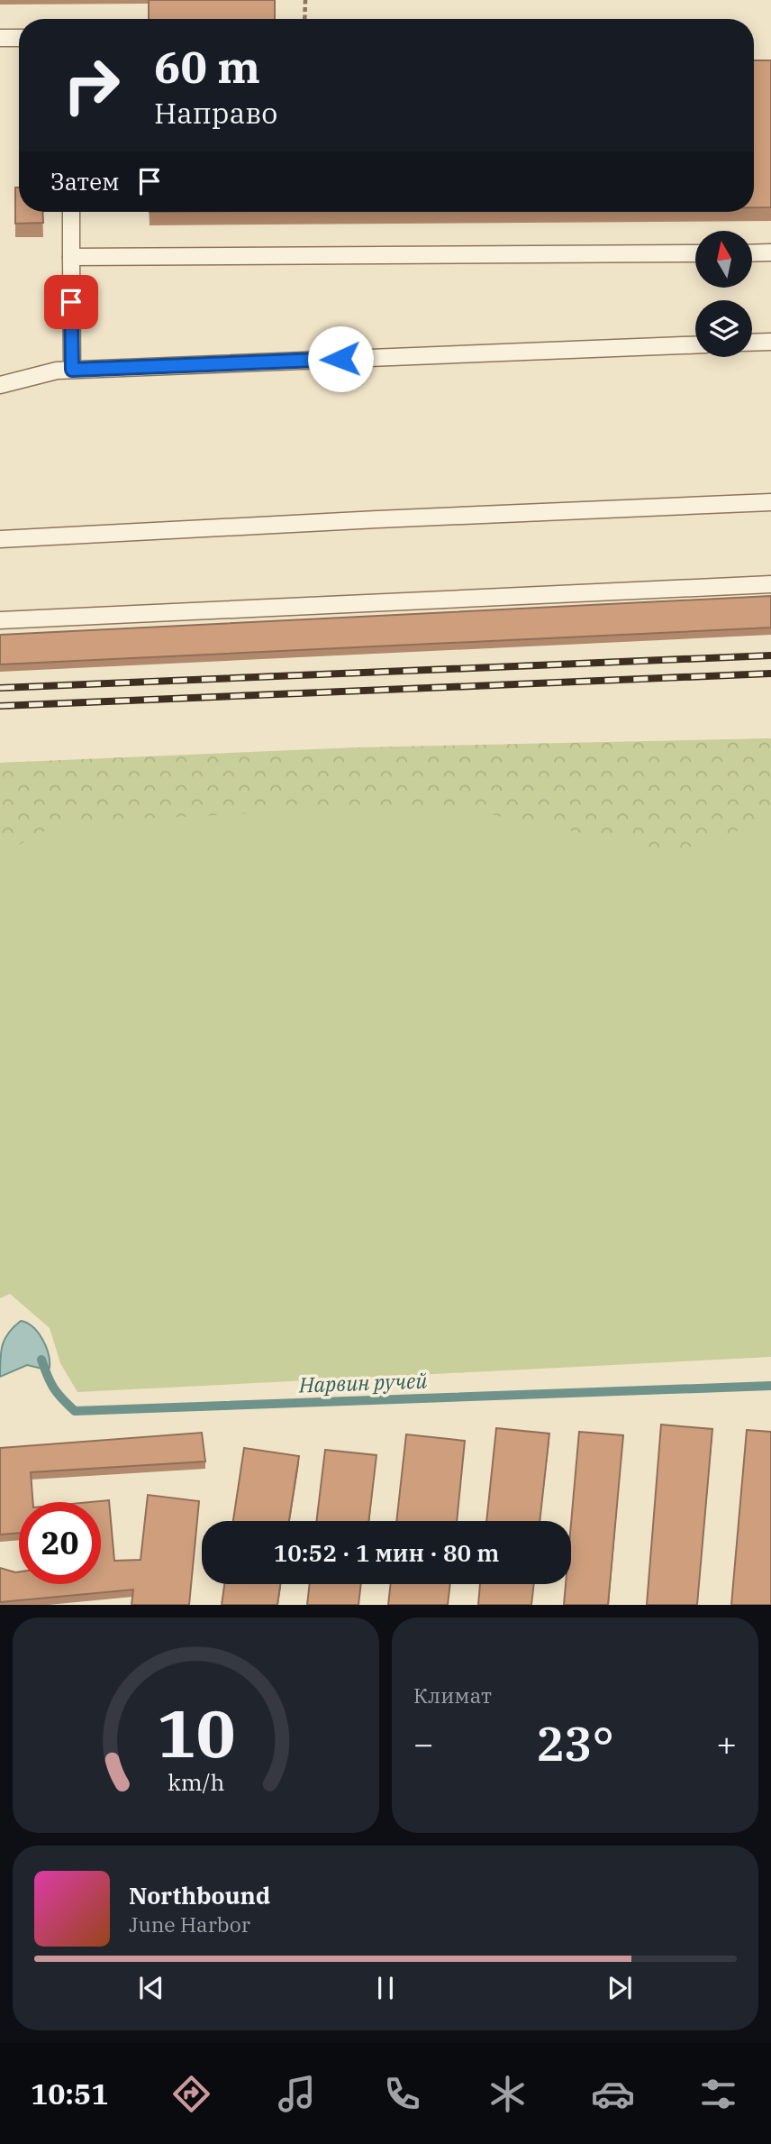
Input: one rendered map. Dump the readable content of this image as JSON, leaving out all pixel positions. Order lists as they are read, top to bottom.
{
  "water": ["Нарвин ручей"],
  "north": "top",
  "page": {
    "turn": ["60 m", "Направо"],
    "then": "Затем",
    "limit": "20",
    "trip": "10:52 · 1 мин · 80 m",
    "tile": "Климат",
    "heat": ["−", "23°", "+"],
    "song": ["Northbound", "June Harbor"],
    "tabs": "10:51",
    "gauge": ["10", "km/h"]
  }
}
